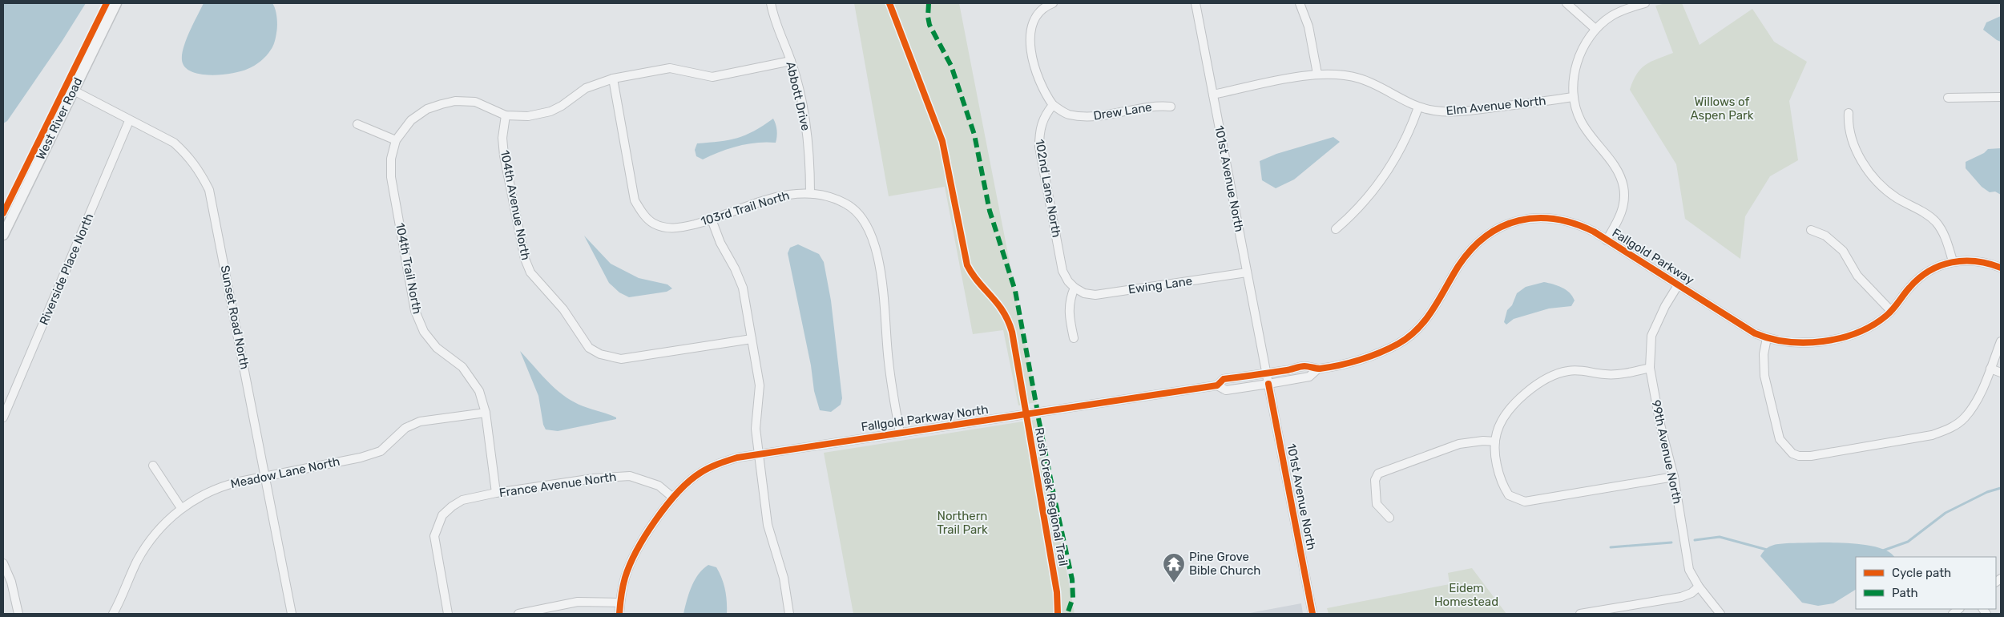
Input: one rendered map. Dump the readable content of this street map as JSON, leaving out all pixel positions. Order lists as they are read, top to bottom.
{
  "streets": {
    "street": [
      "Abbott Drive",
      "Elm Avenue North",
      "Drew Lane",
      "West River Road",
      "101st Avenue North",
      "102nd Lane North",
      "104th Avenue North",
      "103rd Trail North",
      "Fallgold Parkway",
      "104th Trail North",
      "Riverside Place North",
      "Ewing Lane",
      "Sunset Road North",
      "Fallgold Parkway North",
      "99th Avenue North",
      "Meadow Lane North",
      "France Avenue North"
    ],
    "cycle path": ["Rush Creek Regional Trail"]
  },
  "crossings": [
    ["Abbott Drive", "103rd Trail North"],
    ["Elm Avenue North", "101st Avenue North"],
    ["Drew Lane", "102nd Lane North"],
    ["West River Road", "Sunset Road North"],
    ["101st Avenue North", "Ewing Lane"],
    ["101st Avenue North", "Fallgold Parkway North"],
    ["102nd Lane North", "Ewing Lane"],
    ["103rd Trail North", "Fallgold Parkway North"],
    ["Fallgold Parkway", "Fallgold Parkway North"],
    ["Fallgold Parkway", "99th Avenue North"],
    ["104th Trail North", "Meadow Lane North"],
    ["104th Trail North", "France Avenue North"],
    ["Riverside Place North", "Sunset Road North"],
    ["Sunset Road North", "Meadow Lane North"],
    ["Fallgold Parkway North", "France Avenue North"]
  ],
  "parks": ["Willows of Aspen Park", "Northern Trail Park", "Eidem Homestead"],
  "places": {
    "temple": ["Pine Grove Bible Church"]
  },
  "legend": ["Cycle path", "Path"]
}
